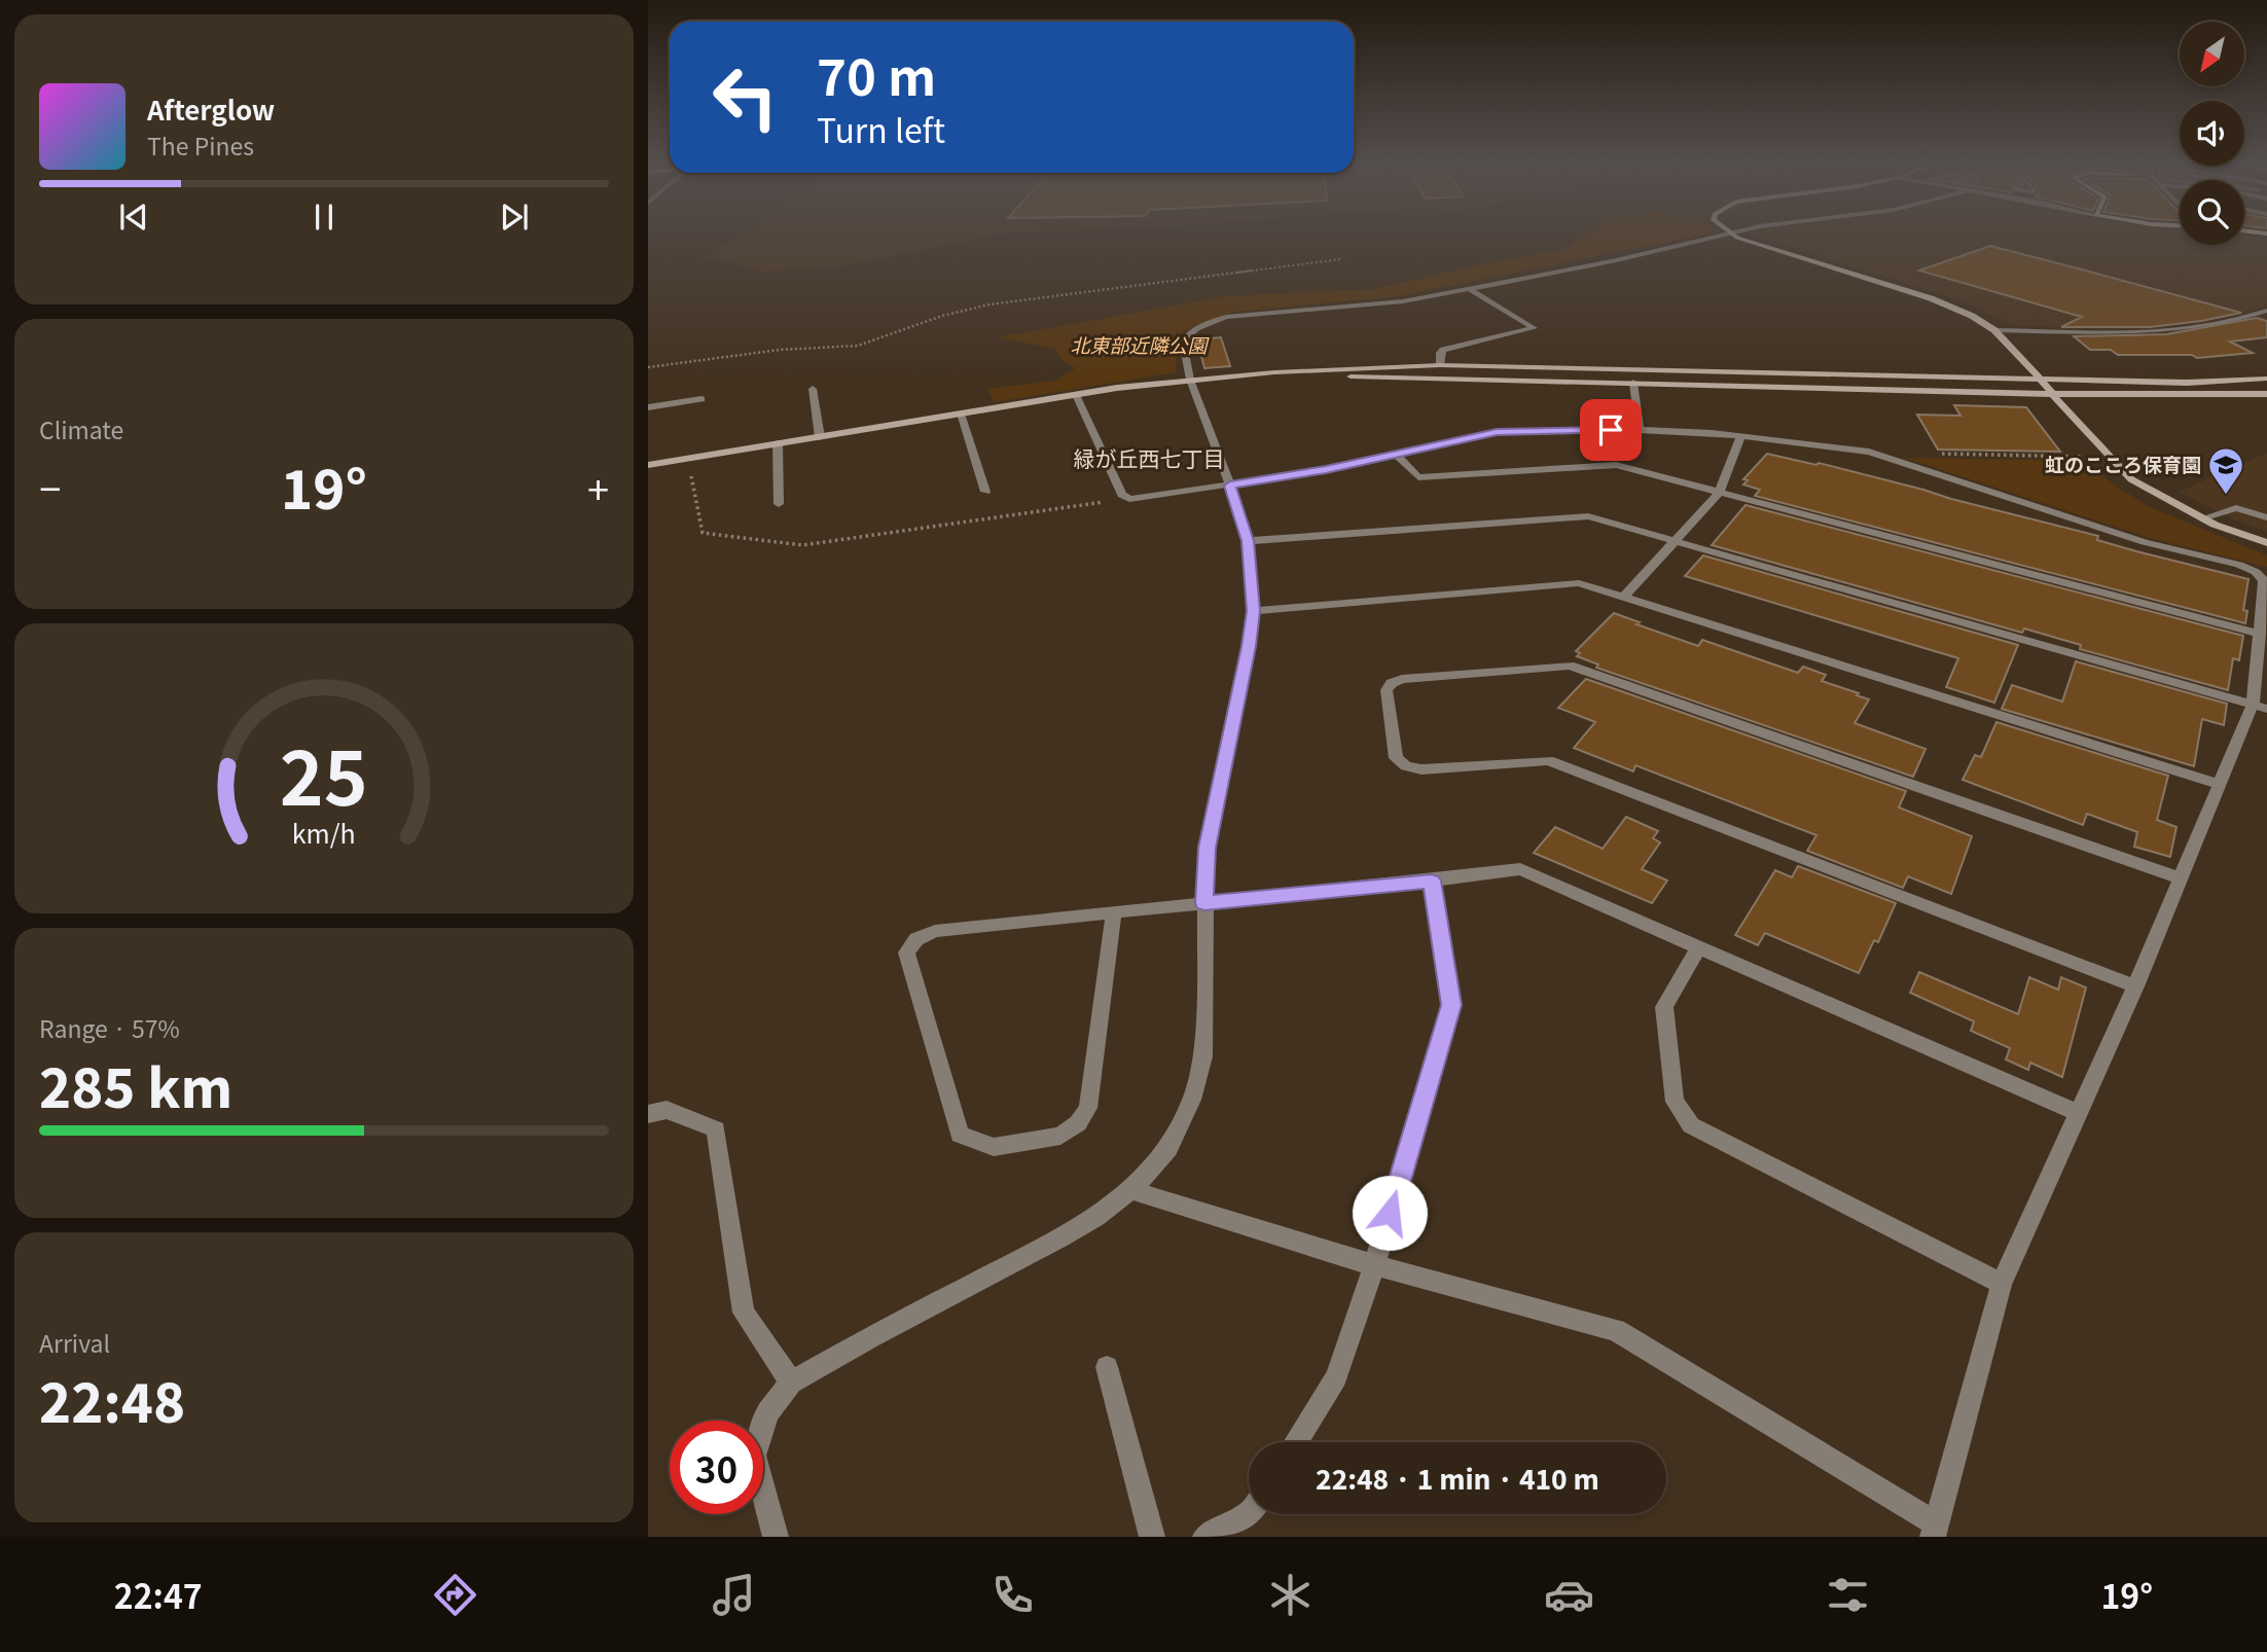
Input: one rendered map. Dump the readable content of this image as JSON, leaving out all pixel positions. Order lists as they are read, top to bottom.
{
  "districts": ["緑が丘西七丁目"],
  "parks": ["北東部近隣公園"],
  "places": {
    "school or university": ["虹のこころ保育園"]
  },
  "north": "bottom left",
  "page": {
    "turn": ["70 m", "Turn left"],
    "song": ["Afterglow", "The Pines"],
    "tile": [
      "Climate",
      ["Range · 57%", "285 km"],
      ["Arrival", "22:48"]
    ],
    "heat": ["−", "19°", "+"],
    "limit": "30",
    "trip": "22:48 · 1 min · 410 m",
    "tabs": ["22:47", "19°"],
    "gauge": ["25", "km/h"]
  }
}
